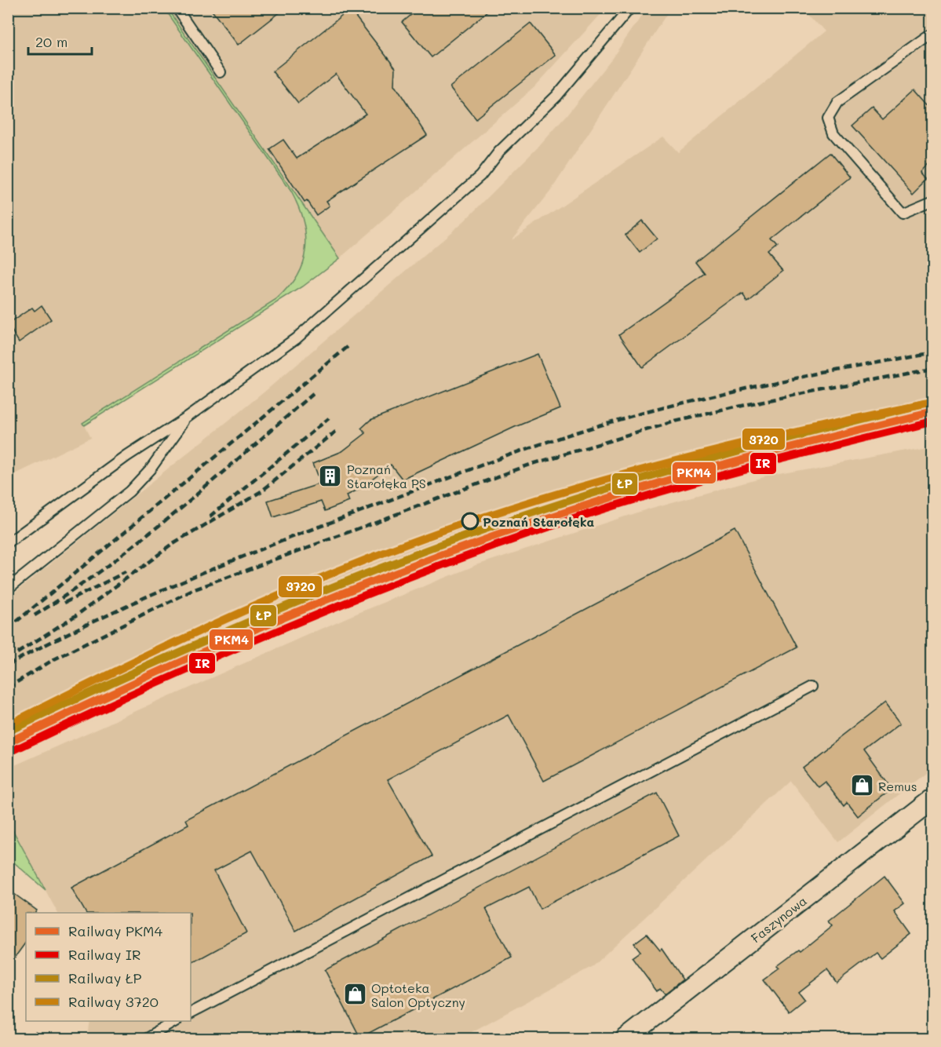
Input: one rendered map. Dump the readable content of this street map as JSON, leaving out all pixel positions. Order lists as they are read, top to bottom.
{
  "streets": {
    "street": ["Faszynowa"]
  },
  "places": {
    "building": ["Poznań Starołęka PS"],
    "other": ["Poznań Starołęka"],
    "shop": ["Remus", "Optoteka Salon Optyczny"]
  },
  "lines": [
    "rail line ŁP",
    "rail line 3720",
    "rail line PKM4",
    "rail line IR"
  ],
  "legend": [
    "Railway PKM4",
    "Railway IR",
    "Railway ŁP",
    "Railway 3720"
  ],
  "scale_bar": "20 m"
}
